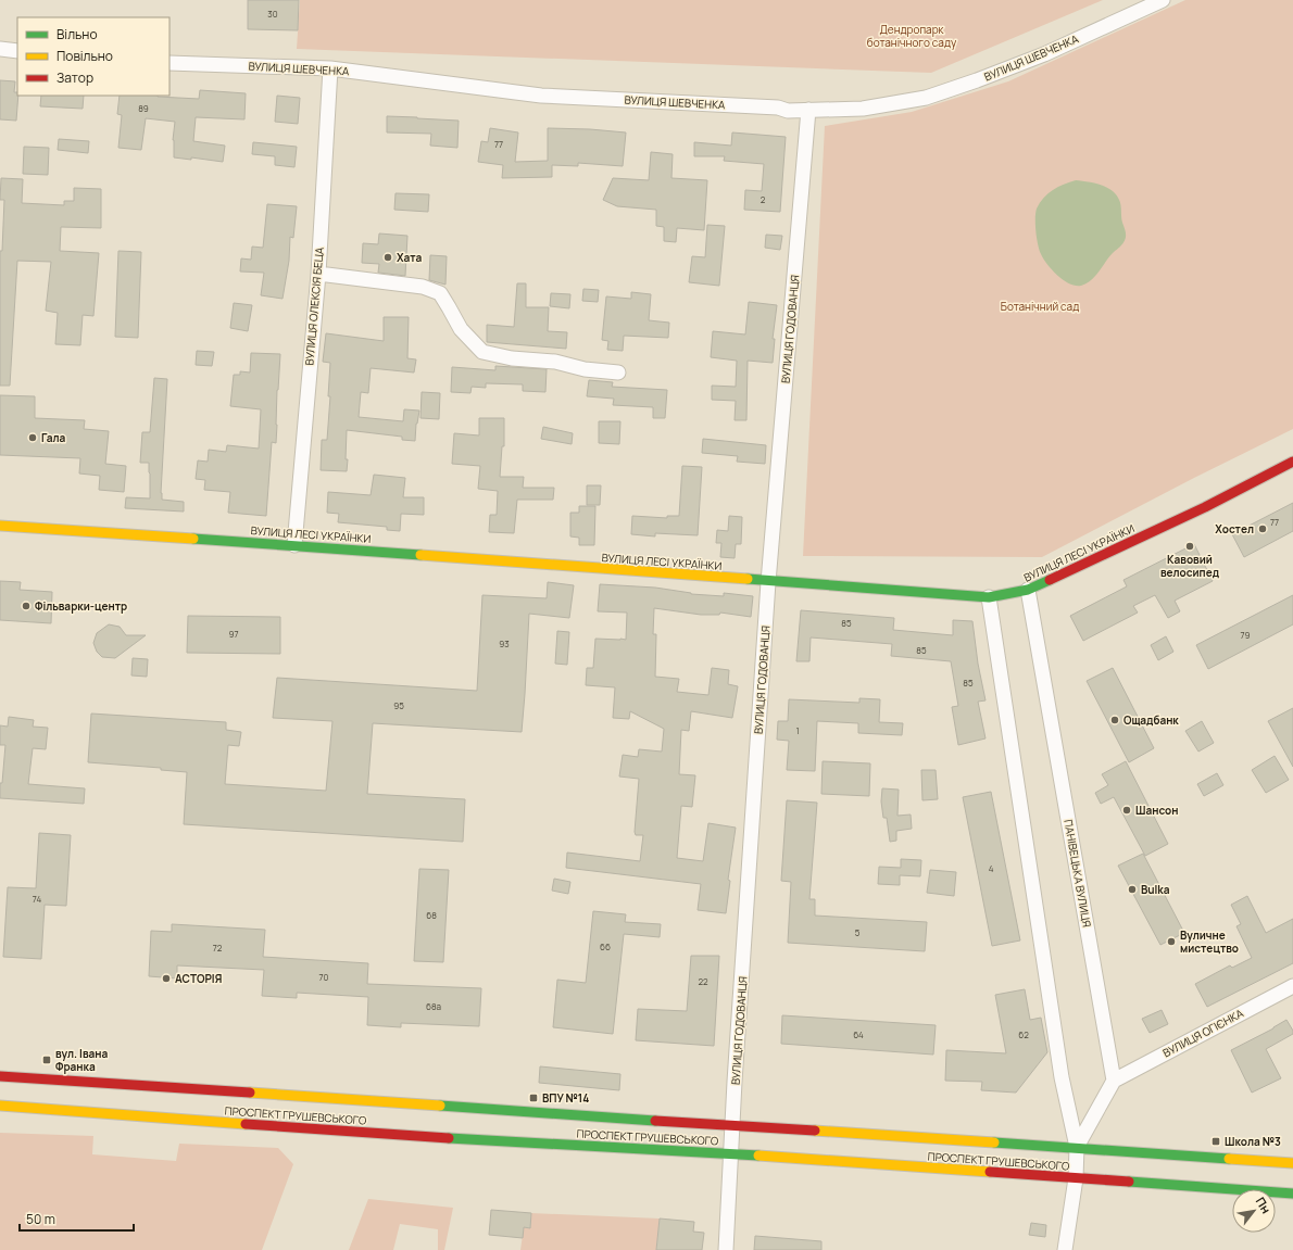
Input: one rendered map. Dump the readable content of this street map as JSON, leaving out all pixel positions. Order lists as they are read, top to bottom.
{
  "streets": {
    "main road": ["ВУЛИЦЯ ЛЕСІ УКРАЇНКИ", "ПРОСПЕКТ ГРУШЕВСЬКОГО"],
    "street": [
      "ВУЛИЦЯ ШЕВЧЕНКА",
      "ВУЛИЦЯ ОЛЕКСІЯ БЕЦА",
      "ВУЛИЦЯ ГОДОВАНЦЯ",
      "ПАНІВЕЦЬКА ВУЛИЦЯ",
      "ВУЛИЦЯ ОГІЄНКА"
    ]
  },
  "crossings": [
    ["ВУЛИЦЯ ШЕВЧЕНКА", "ВУЛИЦЯ ОЛЕКСІЯ БЕЦА"],
    ["ВУЛИЦЯ ШЕВЧЕНКА", "ВУЛИЦЯ ГОДОВАНЦЯ"],
    ["ВУЛИЦЯ ОЛЕКСІЯ БЕЦА", "ВУЛИЦЯ ЛЕСІ УКРАЇНКИ"],
    ["ВУЛИЦЯ ГОДОВАНЦЯ", "ВУЛИЦЯ ЛЕСІ УКРАЇНКИ"],
    ["ВУЛИЦЯ ГОДОВАНЦЯ", "ПРОСПЕКТ ГРУШЕВСЬКОГО"],
    ["ВУЛИЦЯ ЛЕСІ УКРАЇНКИ", "ПАНІВЕЦЬКА ВУЛИЦЯ"],
    ["ПАНІВЕЦЬКА ВУЛИЦЯ", "ВУЛИЦЯ ОГІЄНКА"]
  ],
  "parks": ["Дендропарк ботанічного саду", "Ботанічний сад"],
  "places": {
    "other": [
      "Хата",
      "Гала",
      "Хостел",
      "Кавовий велосипед",
      "Фільварки-центр",
      "Ощадбанк",
      "Шансон",
      "Bulka",
      "Вуличне мистецтво",
      "АСТОРІЯ"
    ],
    "transit": ["вул. Івана Франка", "ВПУ №14", "Школа №3"]
  },
  "house_numbers": [
    "30",
    "89",
    "77",
    "2",
    "77",
    "85",
    "97",
    "79",
    "93",
    "85",
    "85",
    "95",
    "1",
    "4",
    "74",
    "68",
    "5",
    "66",
    "72",
    "70",
    "22",
    "68а",
    "64",
    "62"
  ],
  "legend": ["Вільно", "Повільно", "Затор"],
  "scale_bar": "50 m",
  "north": "top right"
}
